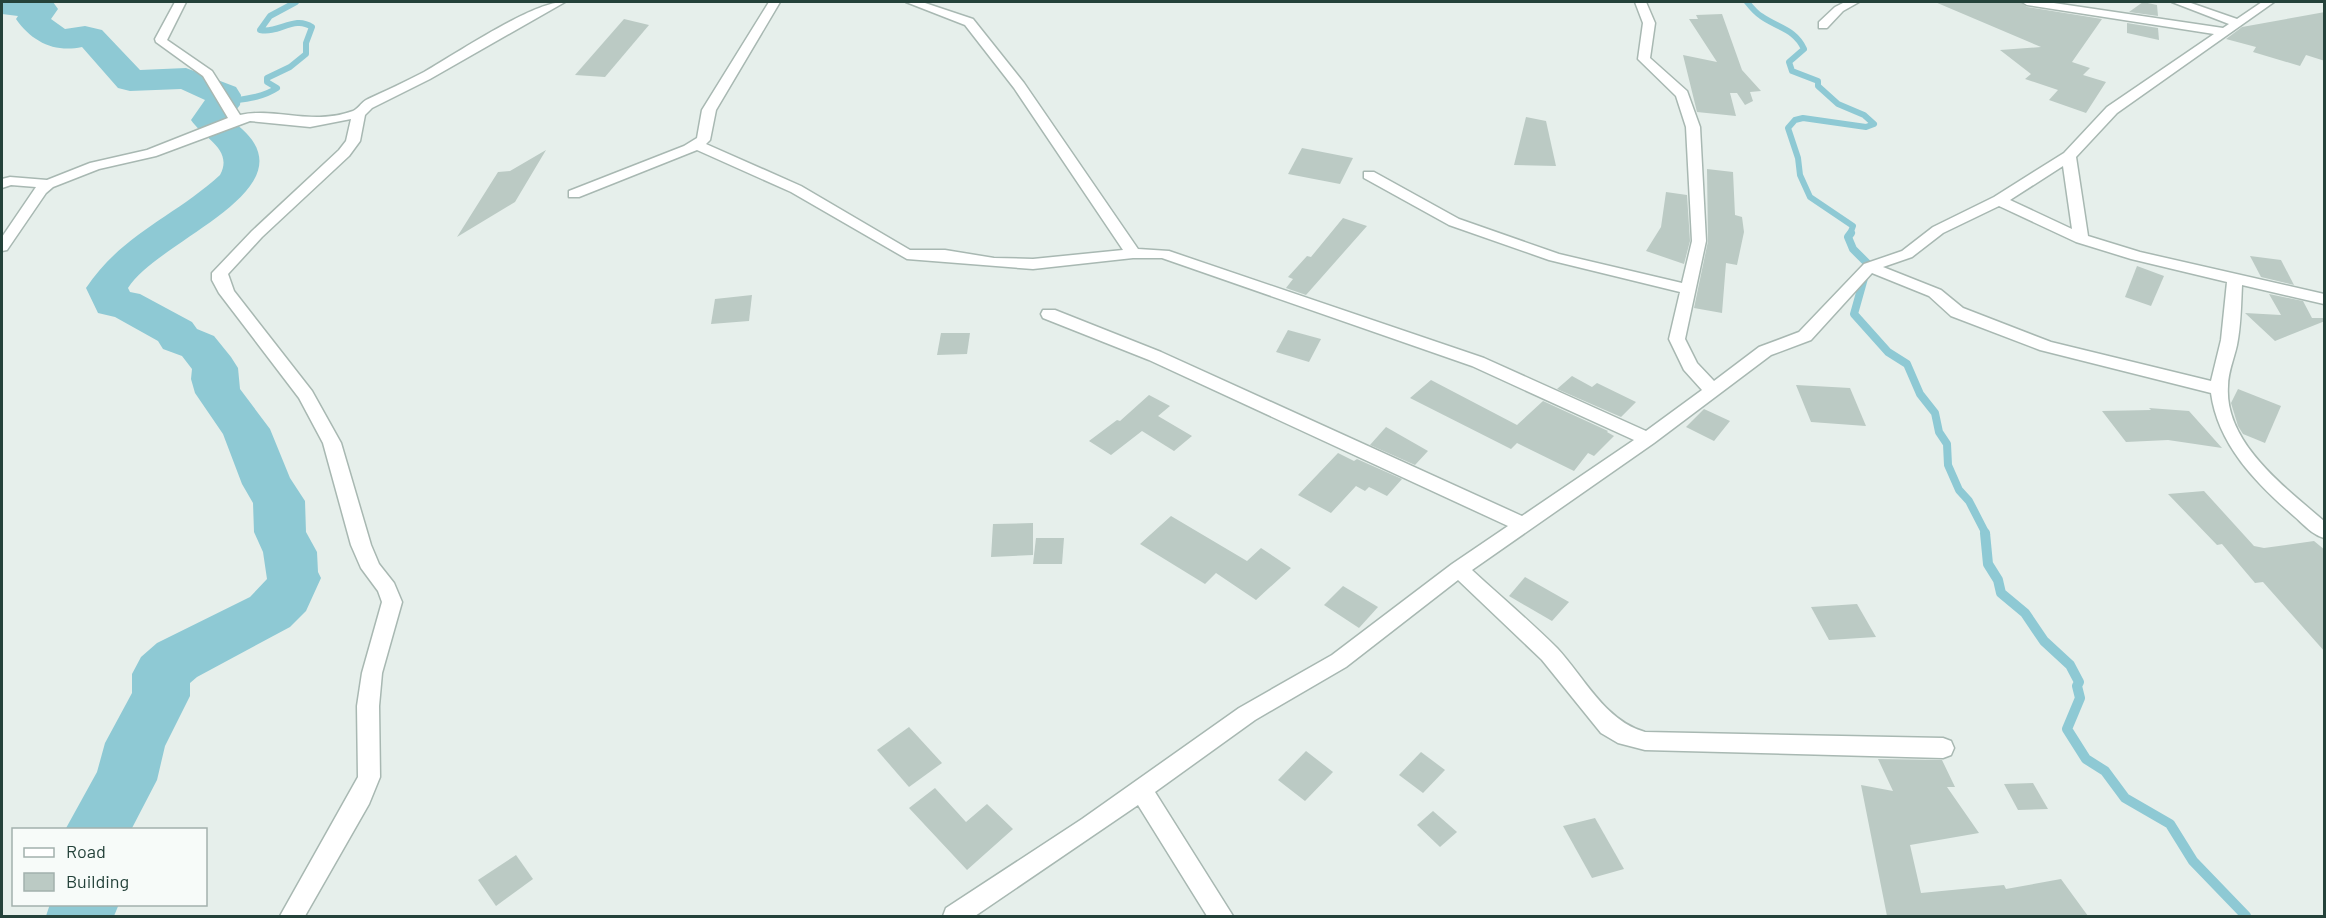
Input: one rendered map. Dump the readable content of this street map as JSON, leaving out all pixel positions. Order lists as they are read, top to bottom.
{
  "legend": ["Road", "Building"]
}
